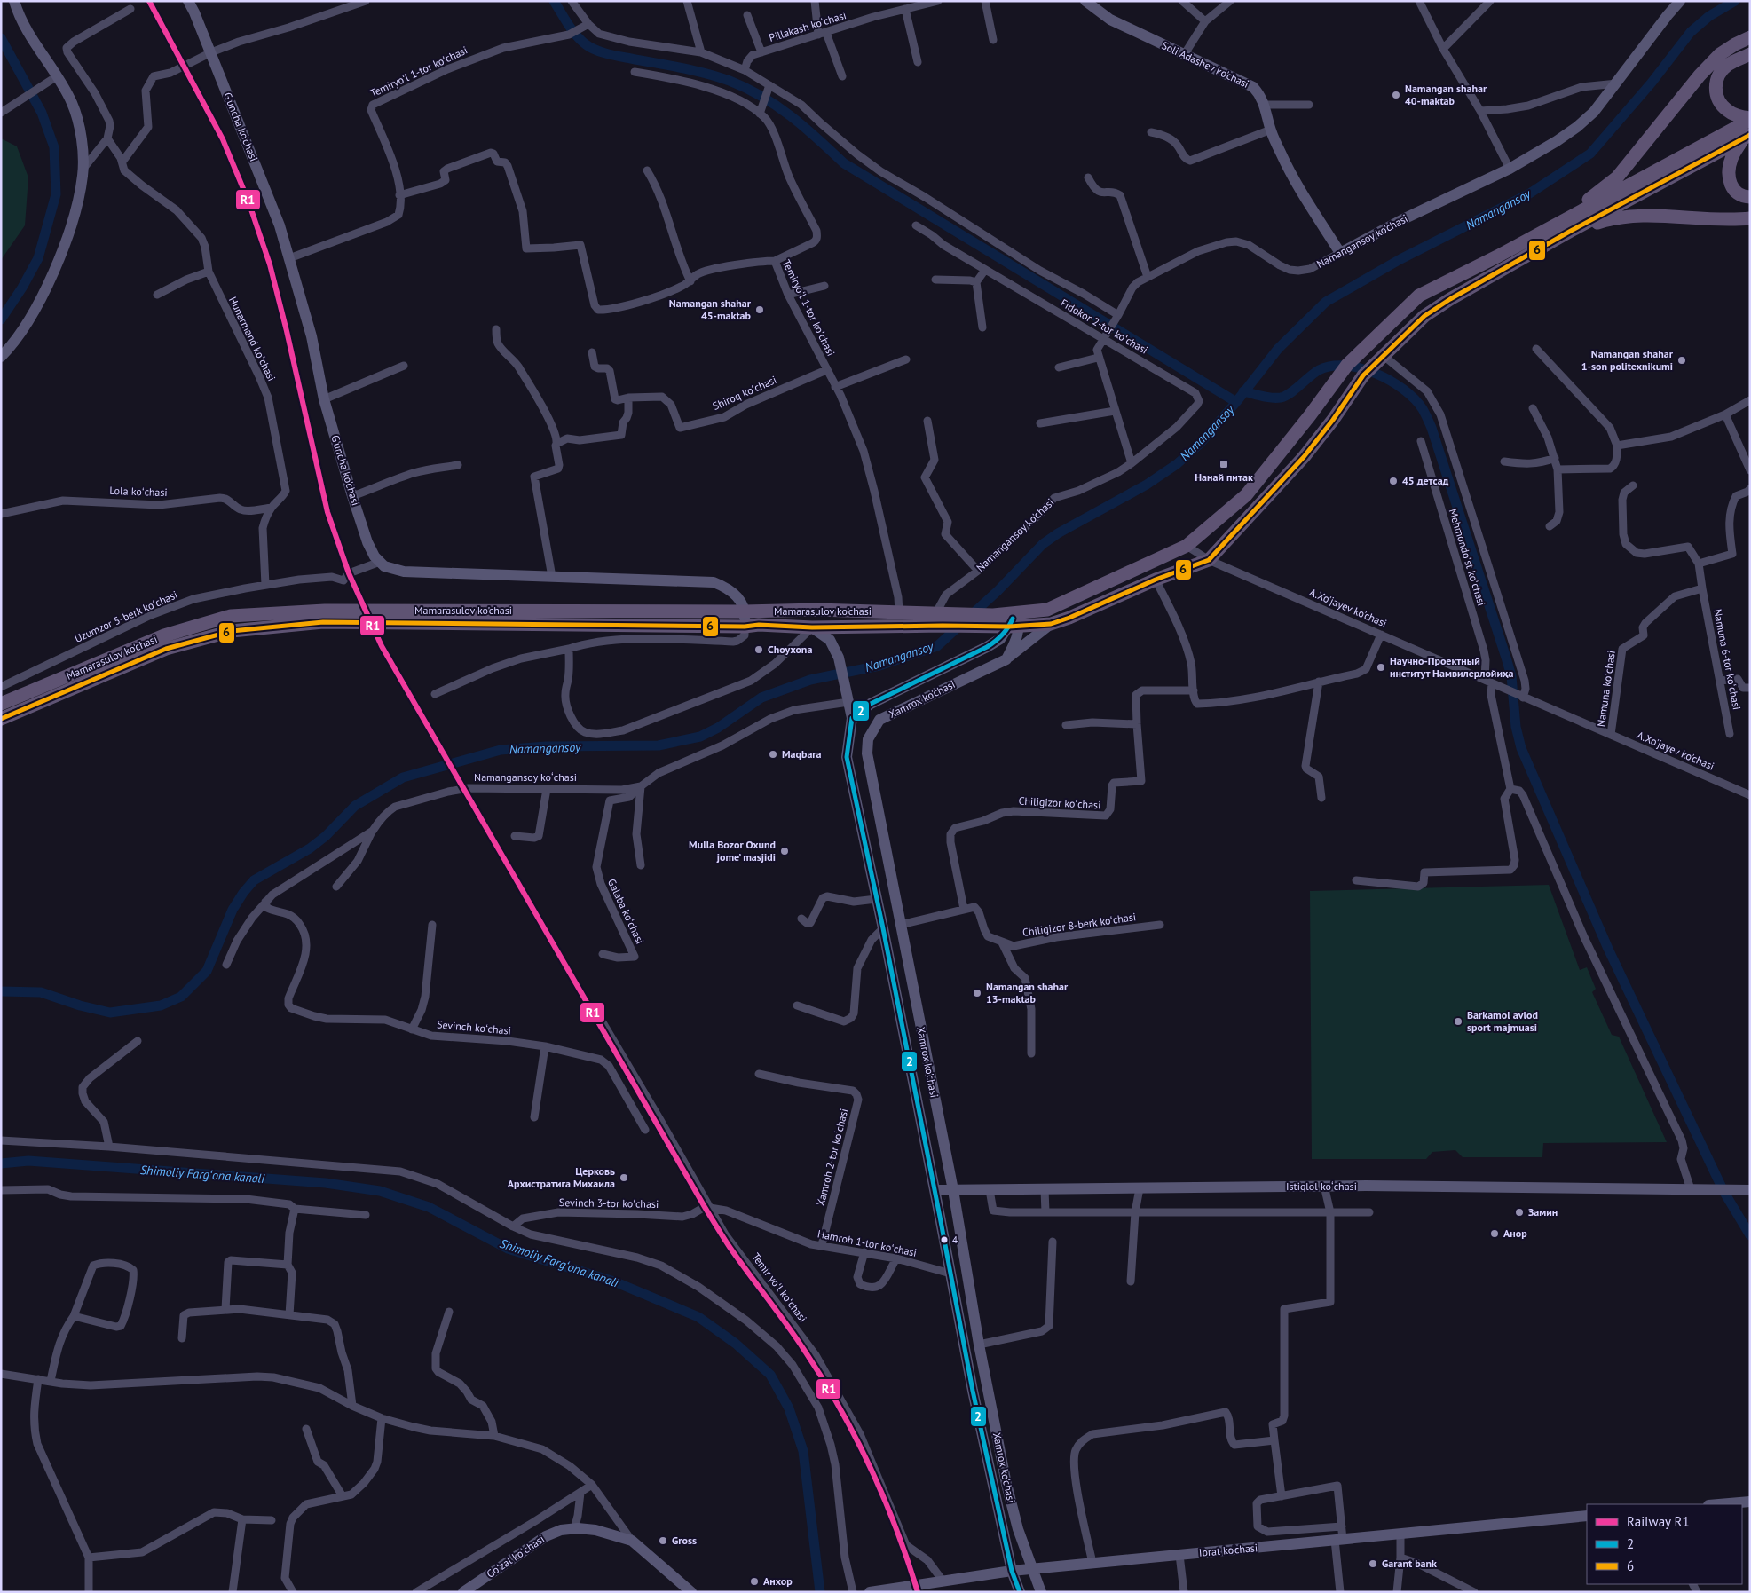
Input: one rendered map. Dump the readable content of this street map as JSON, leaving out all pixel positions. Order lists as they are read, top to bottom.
{
  "streets": {
    "main road": [
      "Soli Adashev ko'chasi",
      "G'uncha ko'chasi",
      "Namangansoy ko'chasi",
      "Mamarasulov ko'chasi",
      "Xamrox ko'chasi",
      "Istiqlol koʻchasi",
      "Ibrat ko'chasi",
      "Goʻzal koʻchasi"
    ],
    "street": [
      "Pillakash koʻchasi",
      "Temiryoʻl 1-tor koʻchasi",
      "Fidokor 2-tor koʻchasi",
      "Hunarmand koʻchasi",
      "Shiroq koʻchasi",
      "Lola koʻchasi",
      "Mehmondoʻst koʻchasi",
      "A.Xo'jayev ko'chasi",
      "Uzumzor 5-berk koʻchasi",
      "Namuna 6-tor koʻchasi",
      "Namuna koʻchasi",
      "Namangansoy koʻchasi",
      "Chiligizor koʻchasi",
      "Galaba koʻchasi",
      "Chiligizor 8-berk koʻchasi",
      "Sevinch koʻchasi",
      "Xamroh 2-tor koʻchasi",
      "Sevinch 3-tor koʻchasi",
      "Hamroh 1-tor koʻchasi",
      "Temir yoʻl koʻchasi"
    ]
  },
  "crossings": [
    ["Soli Adashev ko'chasi", "Namangansoy ko'chasi"],
    ["Temiryoʻl 1-tor koʻchasi", "G'uncha ko'chasi"],
    ["Temiryoʻl 1-tor koʻchasi", "Shiroq koʻchasi"],
    ["Temiryoʻl 1-tor koʻchasi", "Mamarasulov ko'chasi"],
    ["G'uncha ko'chasi", "Uzumzor 5-berk koʻchasi"],
    ["Namangansoy ko'chasi", "Fidokor 2-tor koʻchasi"],
    ["Namangansoy ko'chasi", "Mamarasulov ko'chasi"],
    ["Hunarmand koʻchasi", "Lola koʻchasi"],
    ["Hunarmand koʻchasi", "Uzumzor 5-berk koʻchasi"],
    ["Mehmondoʻst koʻchasi", "A.Xo'jayev ko'chasi"],
    ["A.Xo'jayev ko'chasi", "Namuna koʻchasi"],
    ["Namuna 6-tor koʻchasi", "Namuna koʻchasi"],
    ["Xamrox ko'chasi", "Istiqlol koʻchasi"],
    ["Xamrox ko'chasi", "Ibrat ko'chasi"],
    ["Namangansoy koʻchasi", "Galaba koʻchasi"],
    ["Namangansoy koʻchasi", "Sevinch koʻchasi"],
    ["Xamroh 2-tor koʻchasi", "Hamroh 1-tor koʻchasi"],
    ["Sevinch 3-tor koʻchasi", "Hamroh 1-tor koʻchasi"],
    ["Sevinch 3-tor koʻchasi", "Temir yoʻl koʻchasi"],
    ["Hamroh 1-tor koʻchasi", "Temir yoʻl koʻchasi"],
    ["Temir yoʻl koʻchasi", "Ibrat ko'chasi"]
  ],
  "water": ["Namangansoy", "Shimoliy Fargʻona kanali"],
  "places": {
    "other": [
      "Namangan shahar 40-maktab",
      "Namangan shahar 45-maktab",
      "Namangan shahar 1-son politexnikumi",
      "45 детсад",
      "Choyxona",
      "Научно-Проектный институт Намвилерлойиҳа",
      "Maqbara",
      "Mulla Bozor Oxund jome’ masjidi",
      "Namangan shahar 13-maktab",
      "Barkamol avlod sport majmuasi",
      "Церковь Архистратига Михаила",
      "Замин",
      "Анор",
      "4",
      "Gross",
      "Garant bank",
      "Анхор"
    ],
    "transit": ["Нанай питак"]
  },
  "lines": ["rail line R1", "transit line 6", "transit line 2"],
  "legend": ["Railway R1", "2", "6"]
}
